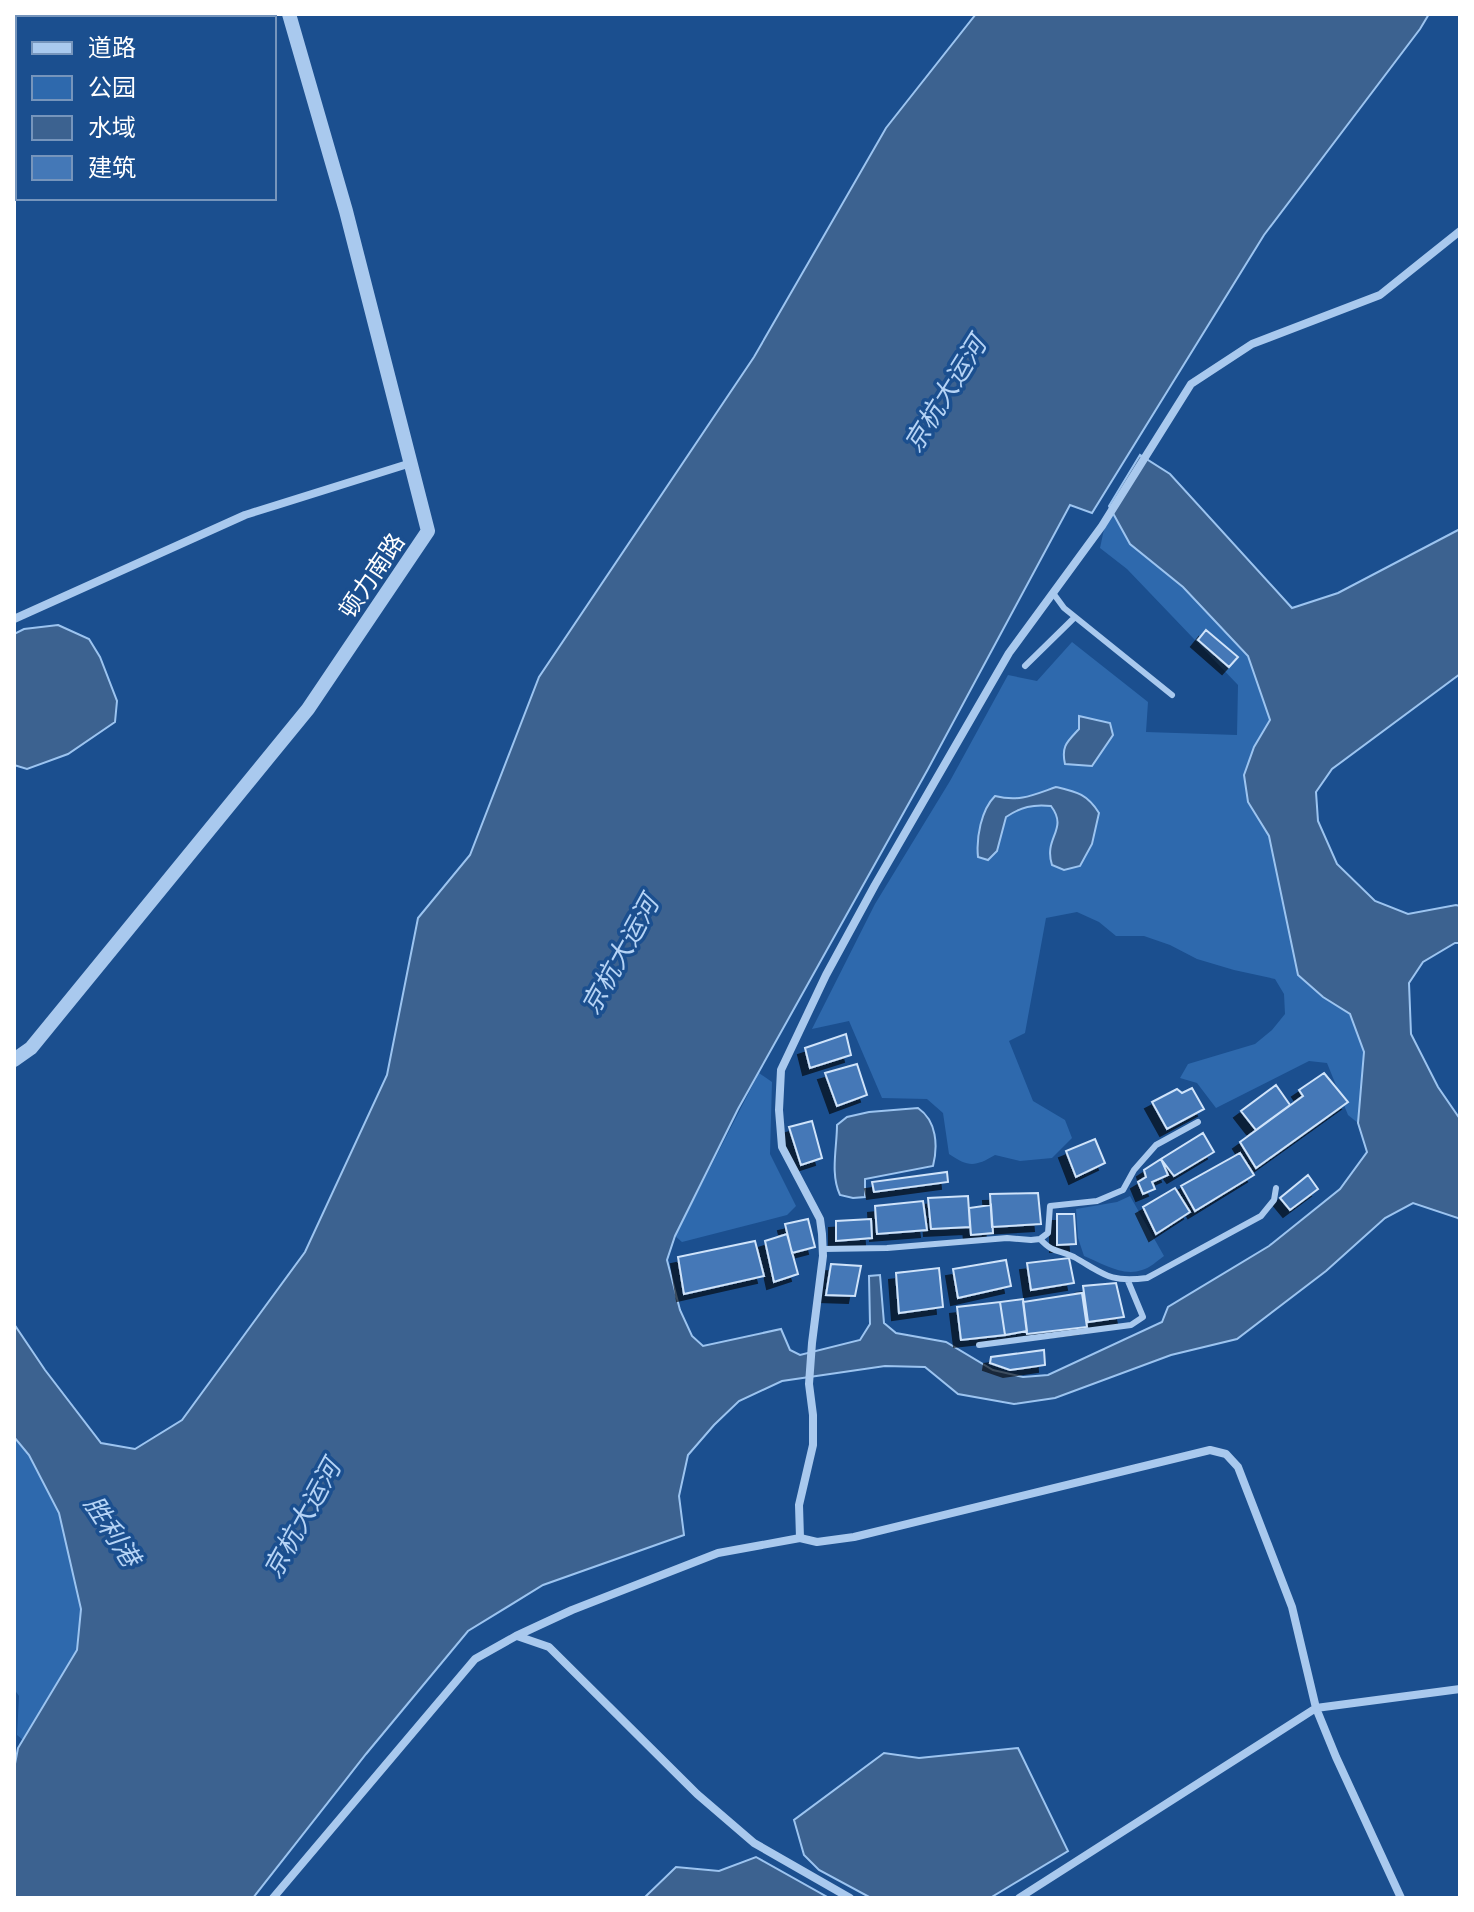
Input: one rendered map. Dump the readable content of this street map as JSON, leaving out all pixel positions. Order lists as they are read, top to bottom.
{
  "streets": {
    "street": ["顿力南路"]
  },
  "water": ["京杭大运河", "胜利港"],
  "legend": [
    "道路",
    "公园",
    "水域",
    "建筑"
  ]
}
